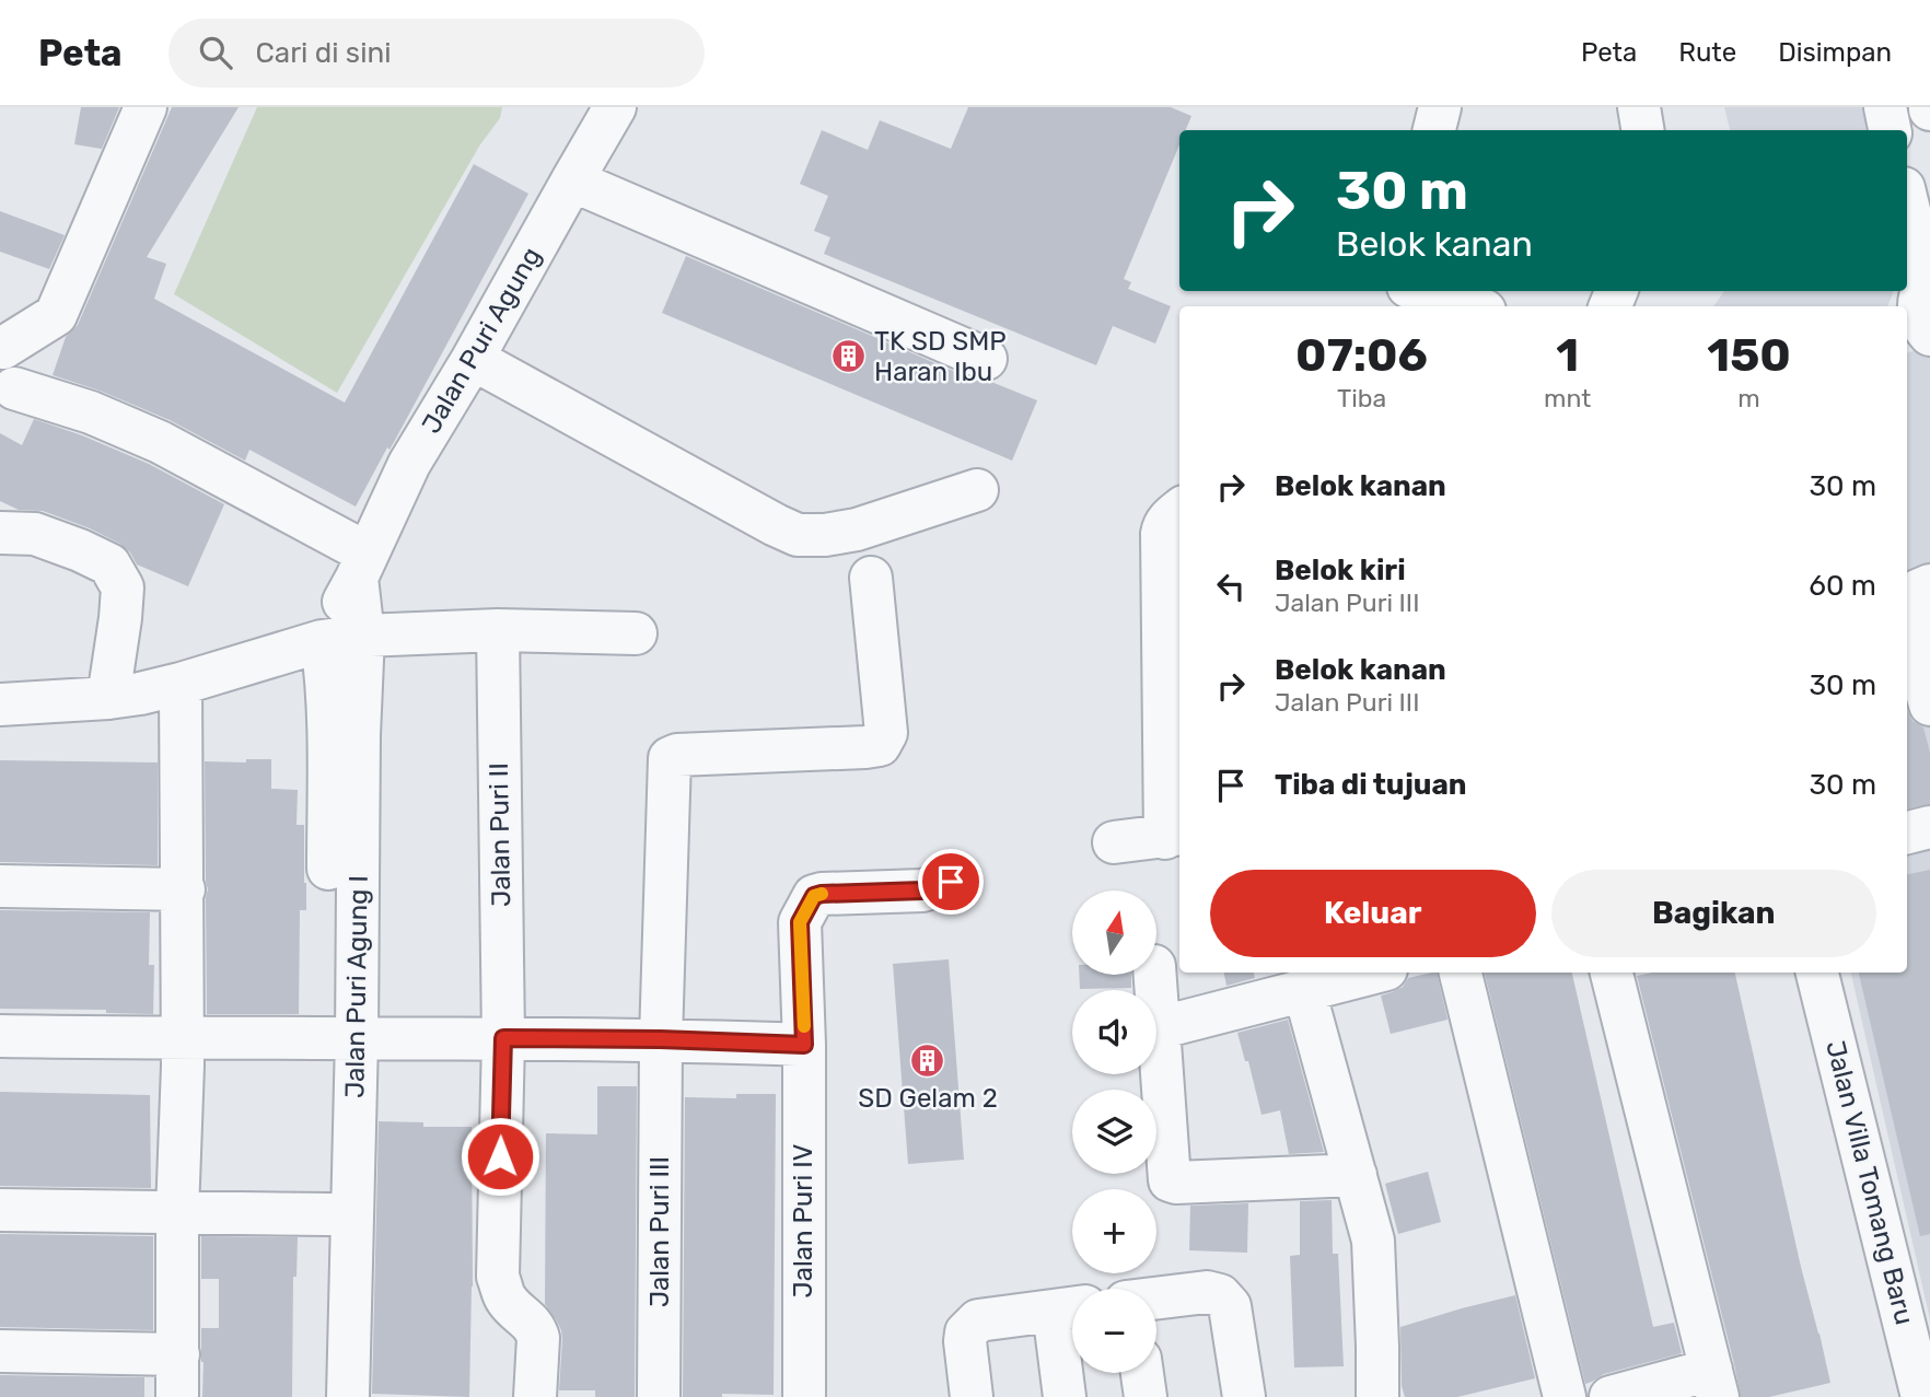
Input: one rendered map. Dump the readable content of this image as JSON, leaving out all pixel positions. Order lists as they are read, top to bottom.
{
  "streets": {
    "street": [
      "Jalan Puri Agung",
      "Jalan Puri II",
      "Jalan Puri Agung I",
      "Jalan Villa Tomang Baru",
      "Jalan Puri IV",
      "Jalan Puri III"
    ]
  },
  "crossings": [
    ["Jalan Puri Agung", "Jalan Puri Agung I"]
  ],
  "places": {
    "building": ["TK SD SMP Haran Ibu", "SD Gelam 2"]
  },
  "north": "top",
  "page": {
    "header": "Peta",
    "search": "Cari di sini",
    "nav": ["Peta", "Rute", "Disimpan"],
    "turn": ["30 m", "Belok kanan"],
    "eta": [
      "07:06",
      "Tiba",
      "1",
      "mnt",
      "150",
      "m"
    ],
    "list": [
      {
        "name": "Belok kanan",
        "value": "30 m"
      },
      {
        "name": "Belok kiri",
        "note": "Jalan Puri III",
        "value": "60 m"
      },
      {
        "name": "Belok kanan",
        "note": "Jalan Puri III",
        "value": "30 m"
      },
      {
        "name": "Tiba di tujuan",
        "value": "30 m"
      }
    ],
    "buttons": ["Keluar", "Bagikan"],
    "map_buttons": ["+", "−"]
  }
}
